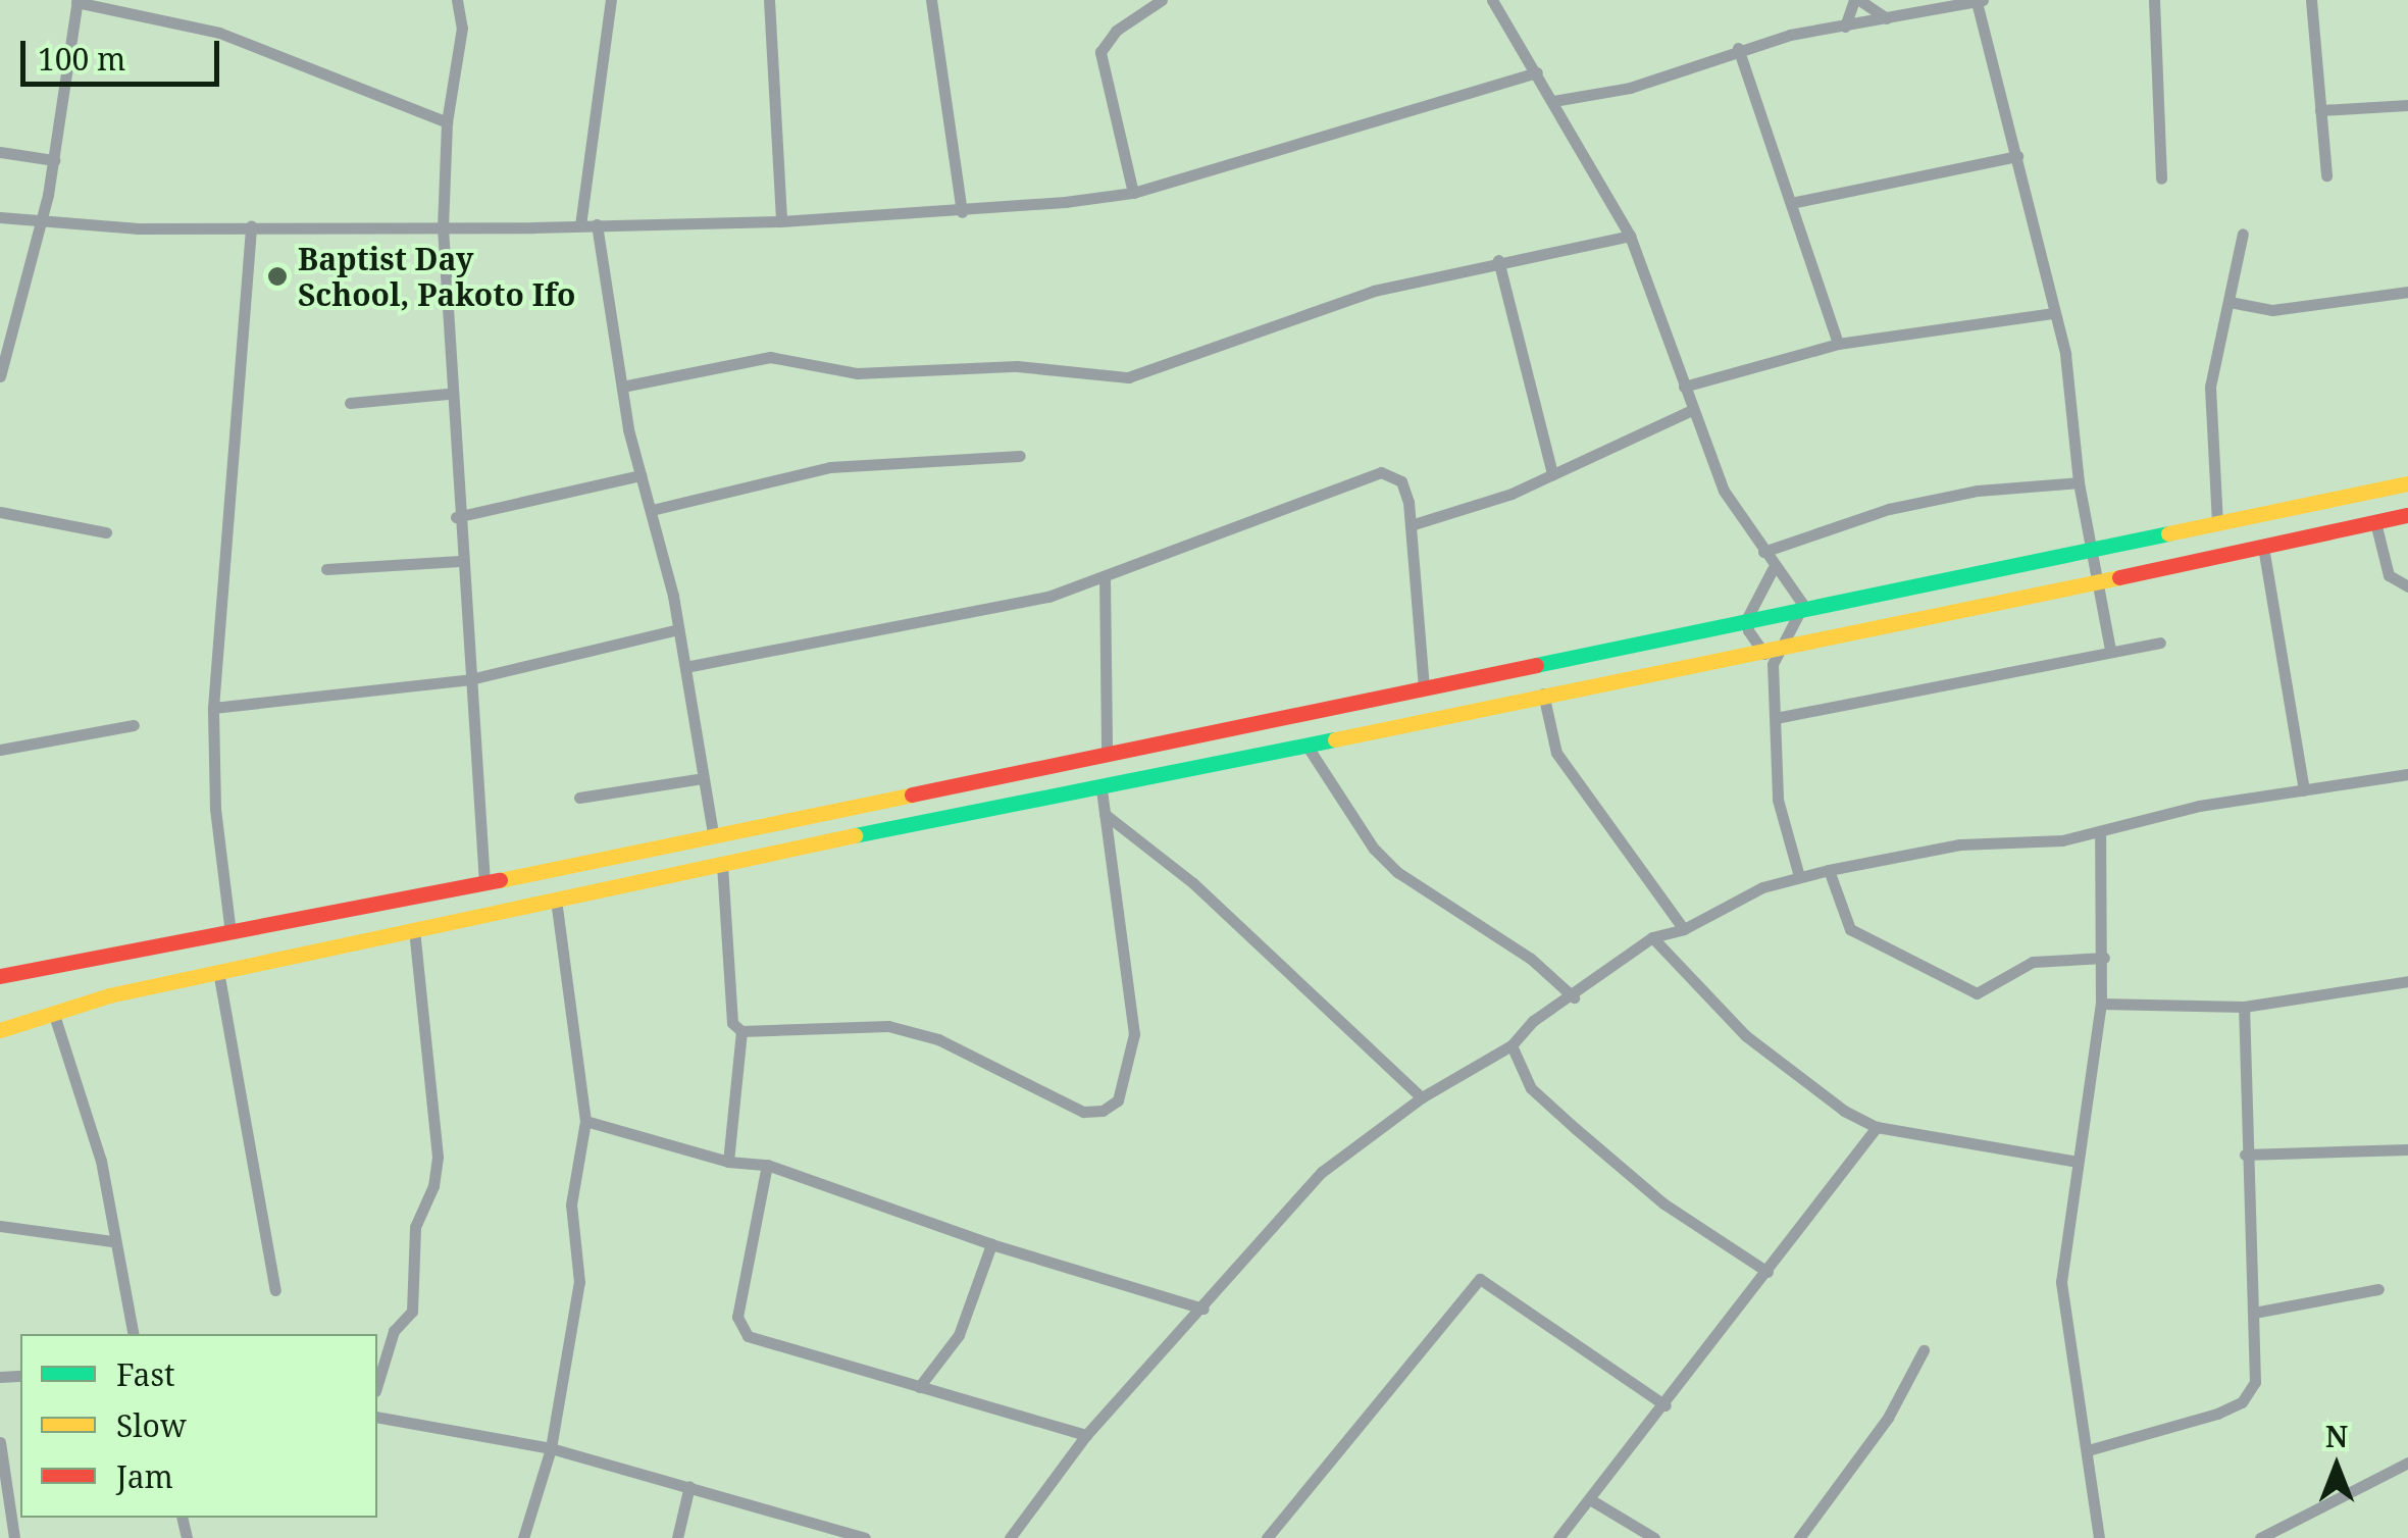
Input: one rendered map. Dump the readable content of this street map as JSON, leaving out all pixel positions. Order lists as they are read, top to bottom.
{
  "places": ["Baptist Day School, Pakoto Ifo"],
  "legend": ["Fast", "Slow", "Jam"],
  "scale_bar": "100 m",
  "north": "top"
}
